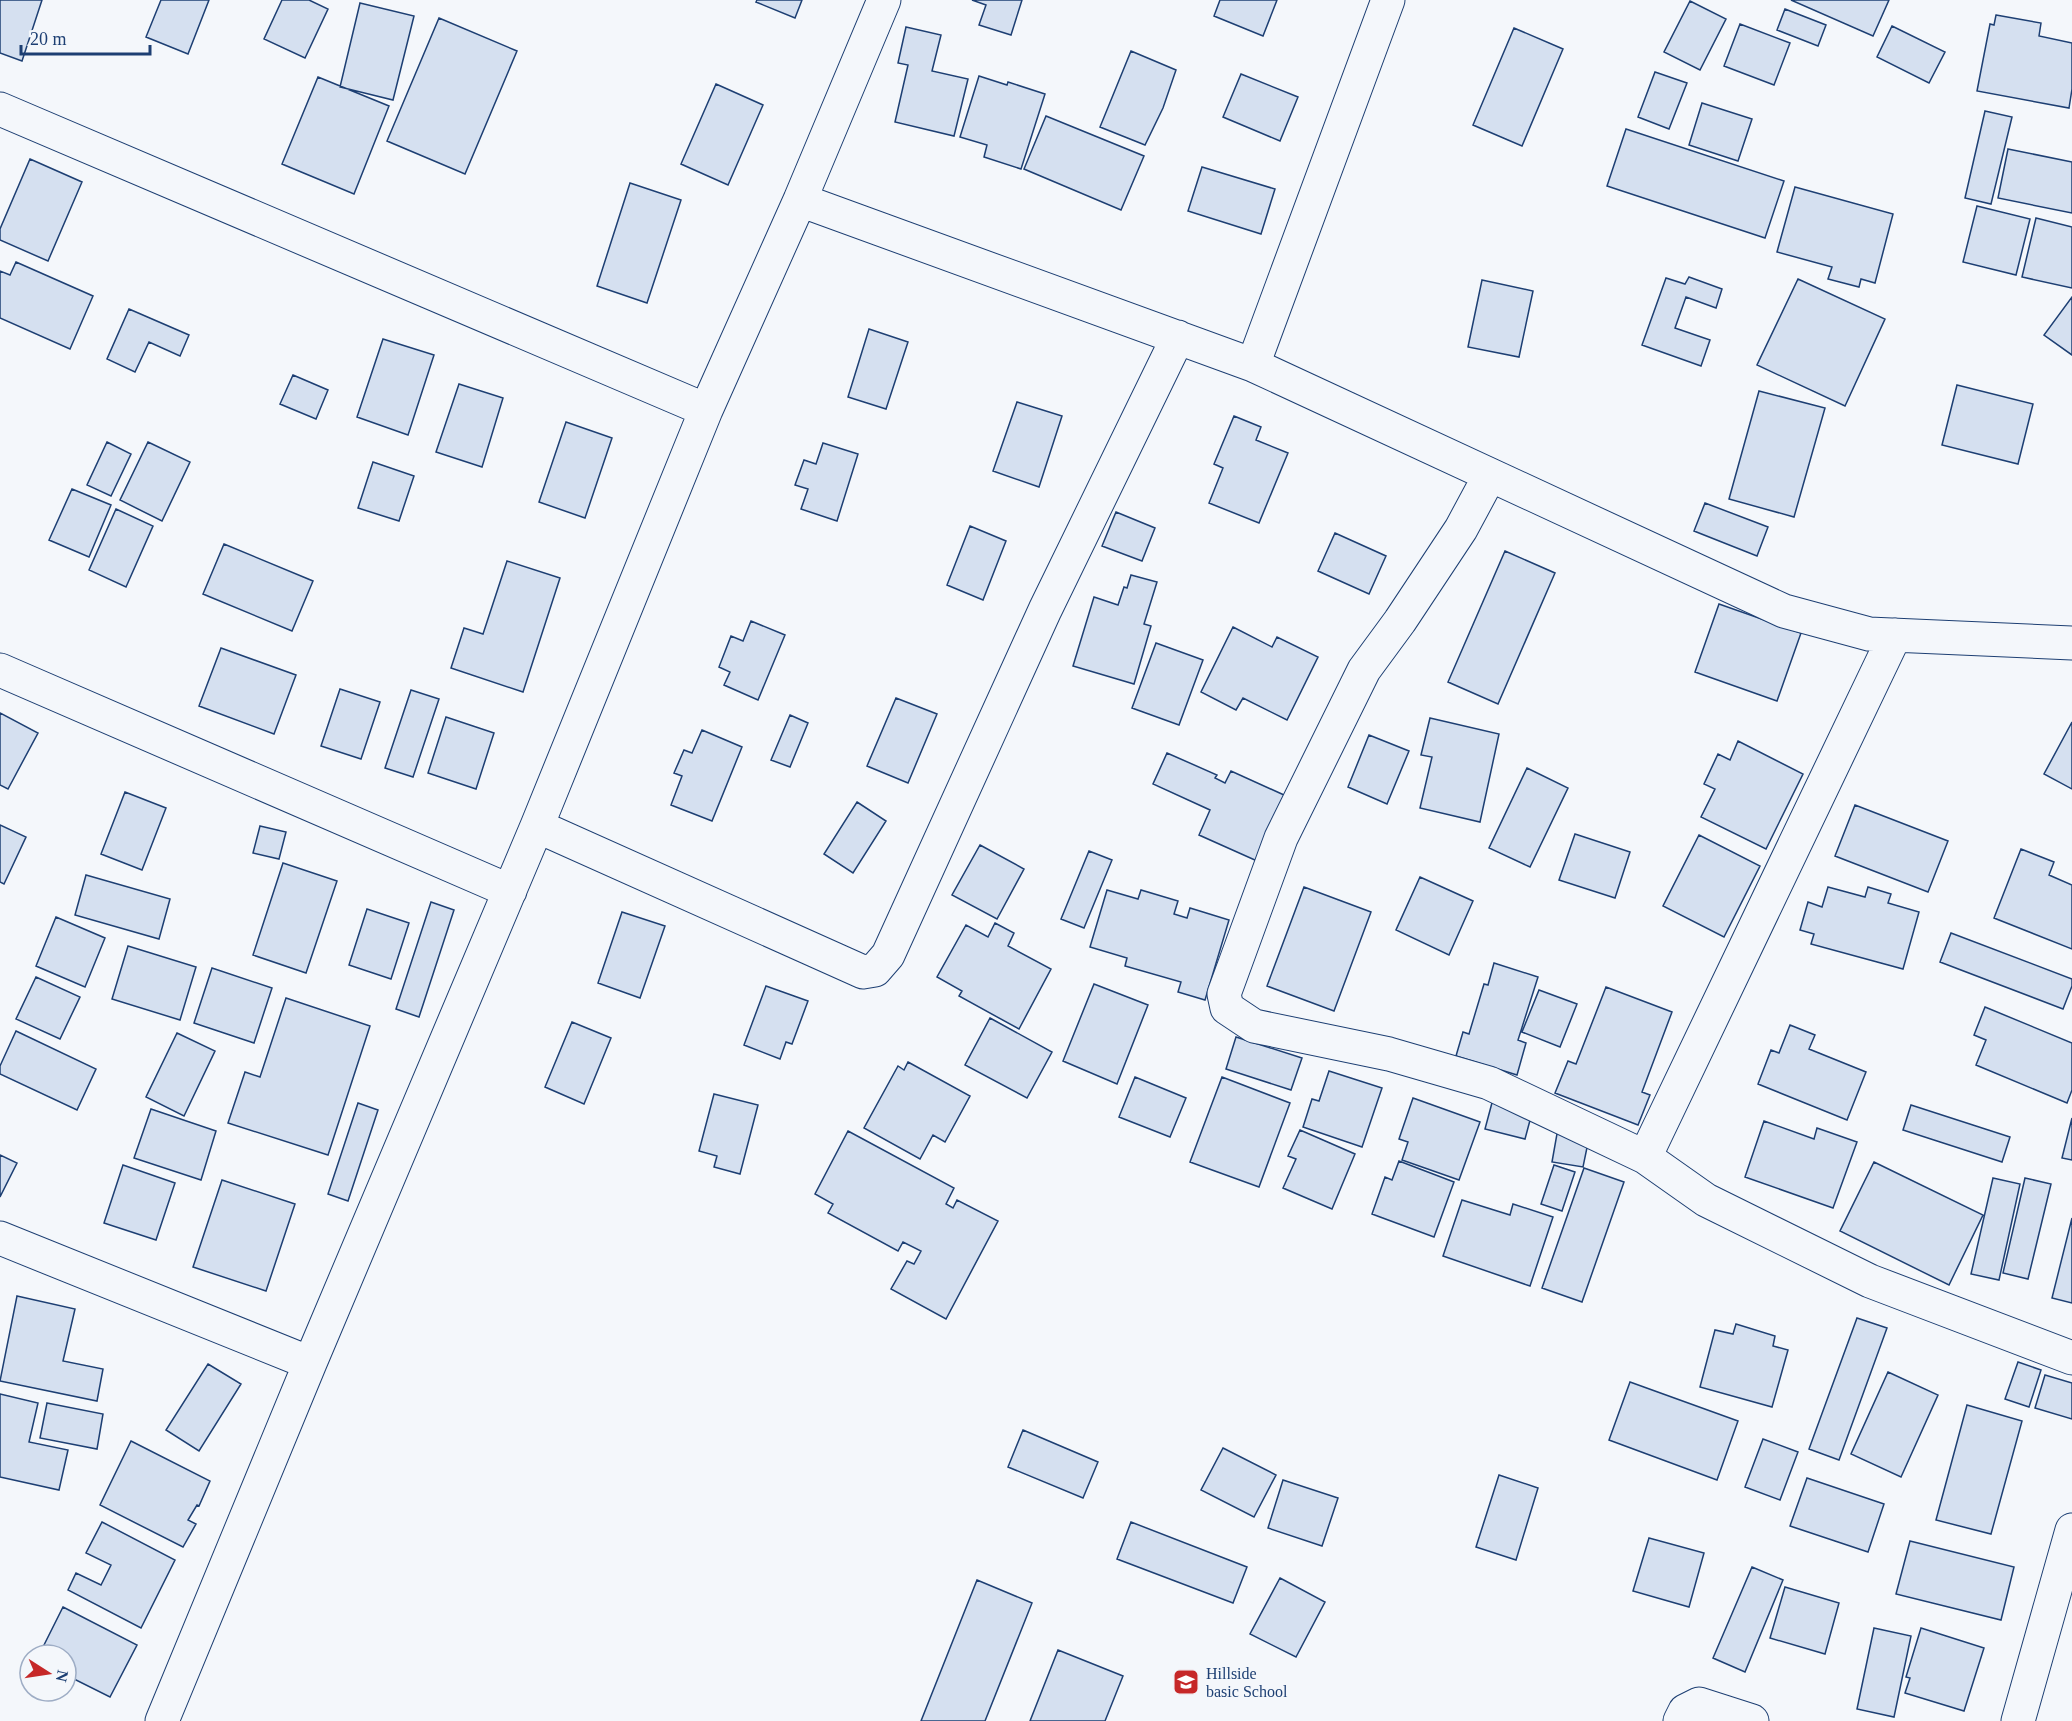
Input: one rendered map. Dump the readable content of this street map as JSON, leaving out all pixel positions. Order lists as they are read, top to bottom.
{
  "places": {
    "school or university": ["Hillside basic School"]
  },
  "scale_bar": "20 m",
  "north": "right"
}
